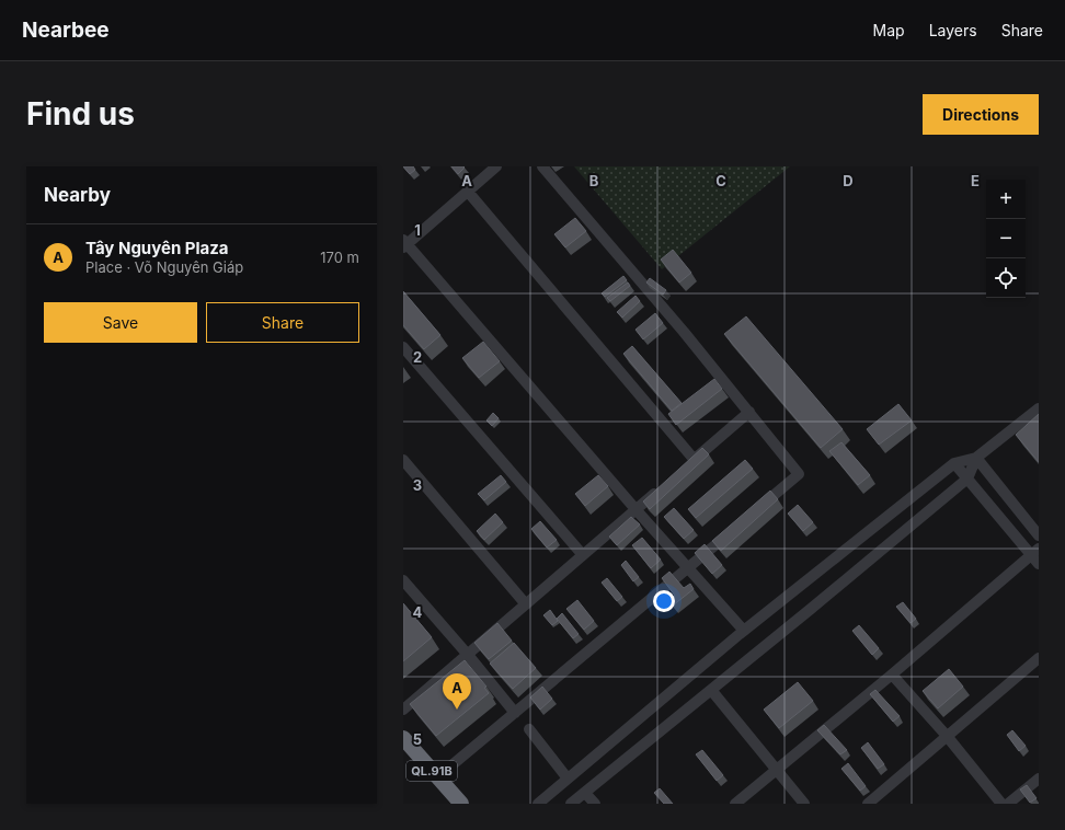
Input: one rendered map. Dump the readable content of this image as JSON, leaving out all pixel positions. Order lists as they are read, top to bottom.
{
  "streets": {
    "highway": ["QL.91B"]
  },
  "page": {
    "header": "Nearbee",
    "nav": ["Map", "Layers", "Share"],
    "buttons": [
      "Directions",
      ["Save", "Share"]
    ],
    "title": "Find us",
    "heading": "Nearby",
    "map_buttons": ["+", "−"],
    "list": [
      {
        "mark": "A",
        "name": "Tây Nguyên Plaza",
        "note": "Place · Võ Nguyên Giáp",
        "value": "170 m"
      }
    ],
    "pins": "A"
  },
  "grid": {
    "columns": [
      "A",
      "B",
      "C",
      "D",
      "E"
    ],
    "rows": [
      "1",
      "2",
      "3",
      "4",
      "5"
    ]
  }
}
